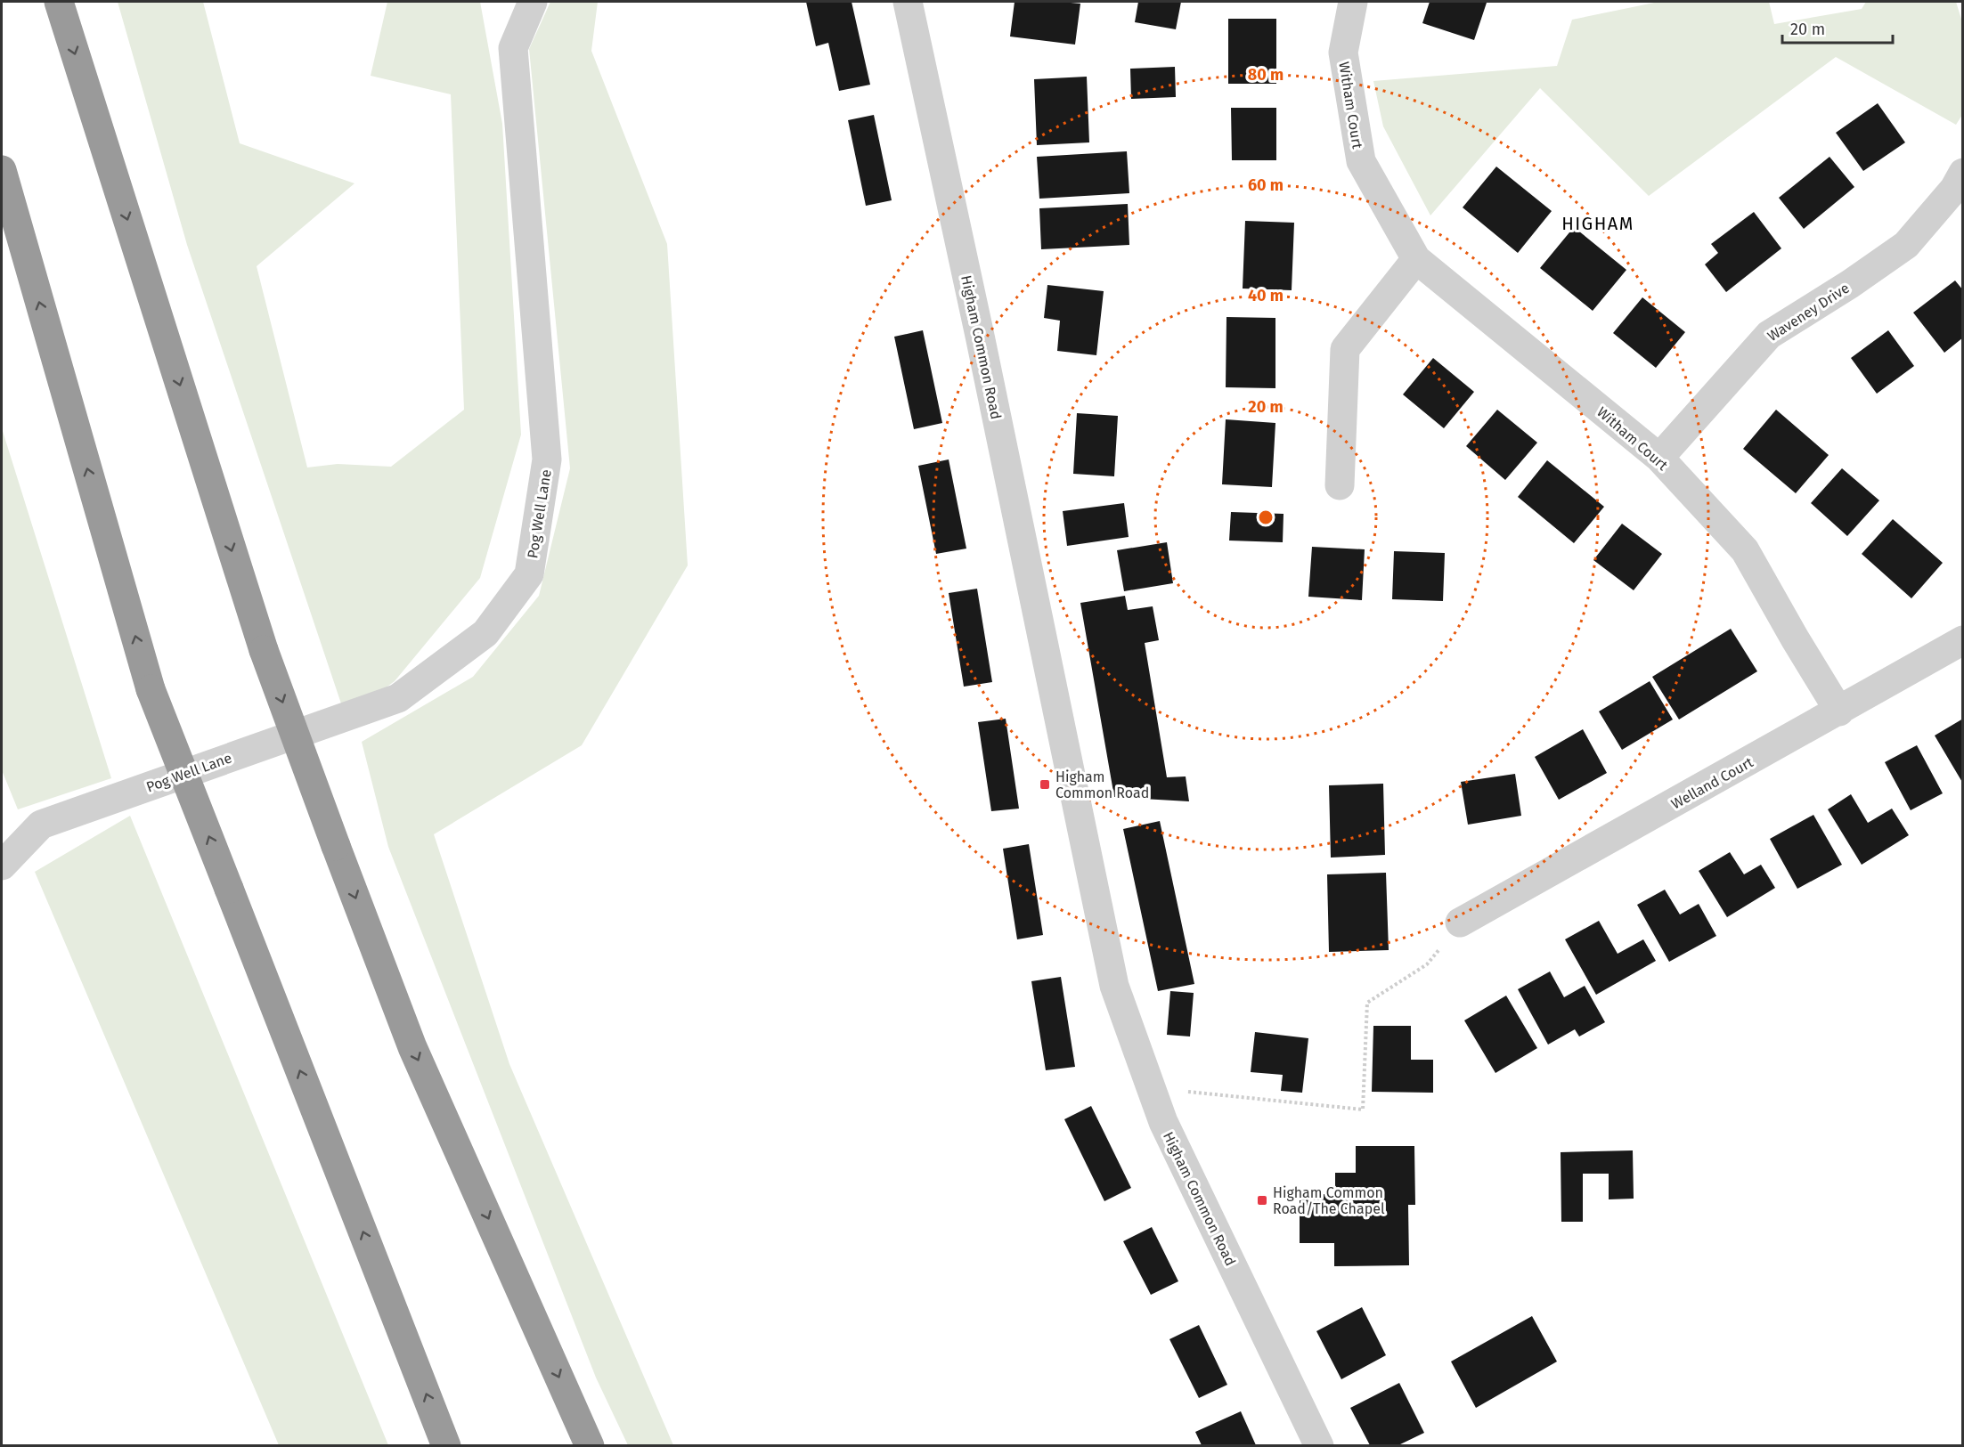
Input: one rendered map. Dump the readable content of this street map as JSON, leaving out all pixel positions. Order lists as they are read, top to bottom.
{
  "streets": {
    "street": [
      "Witham Court",
      "Waveney Drive",
      "Higham Common Road",
      "Pog Well Lane",
      "Welland Court"
    ]
  },
  "crossings": [
    ["Witham Court", "Waveney Drive"],
    ["Witham Court", "Welland Court"]
  ],
  "districts": ["HIGHAM"],
  "places": {
    "transit": ["Higham Common Road", "Higham Common Road/The Chapel"]
  },
  "scale_bar": "20 m",
  "rings": [
    "80 m",
    "60 m",
    "40 m",
    "20 m"
  ]
}
